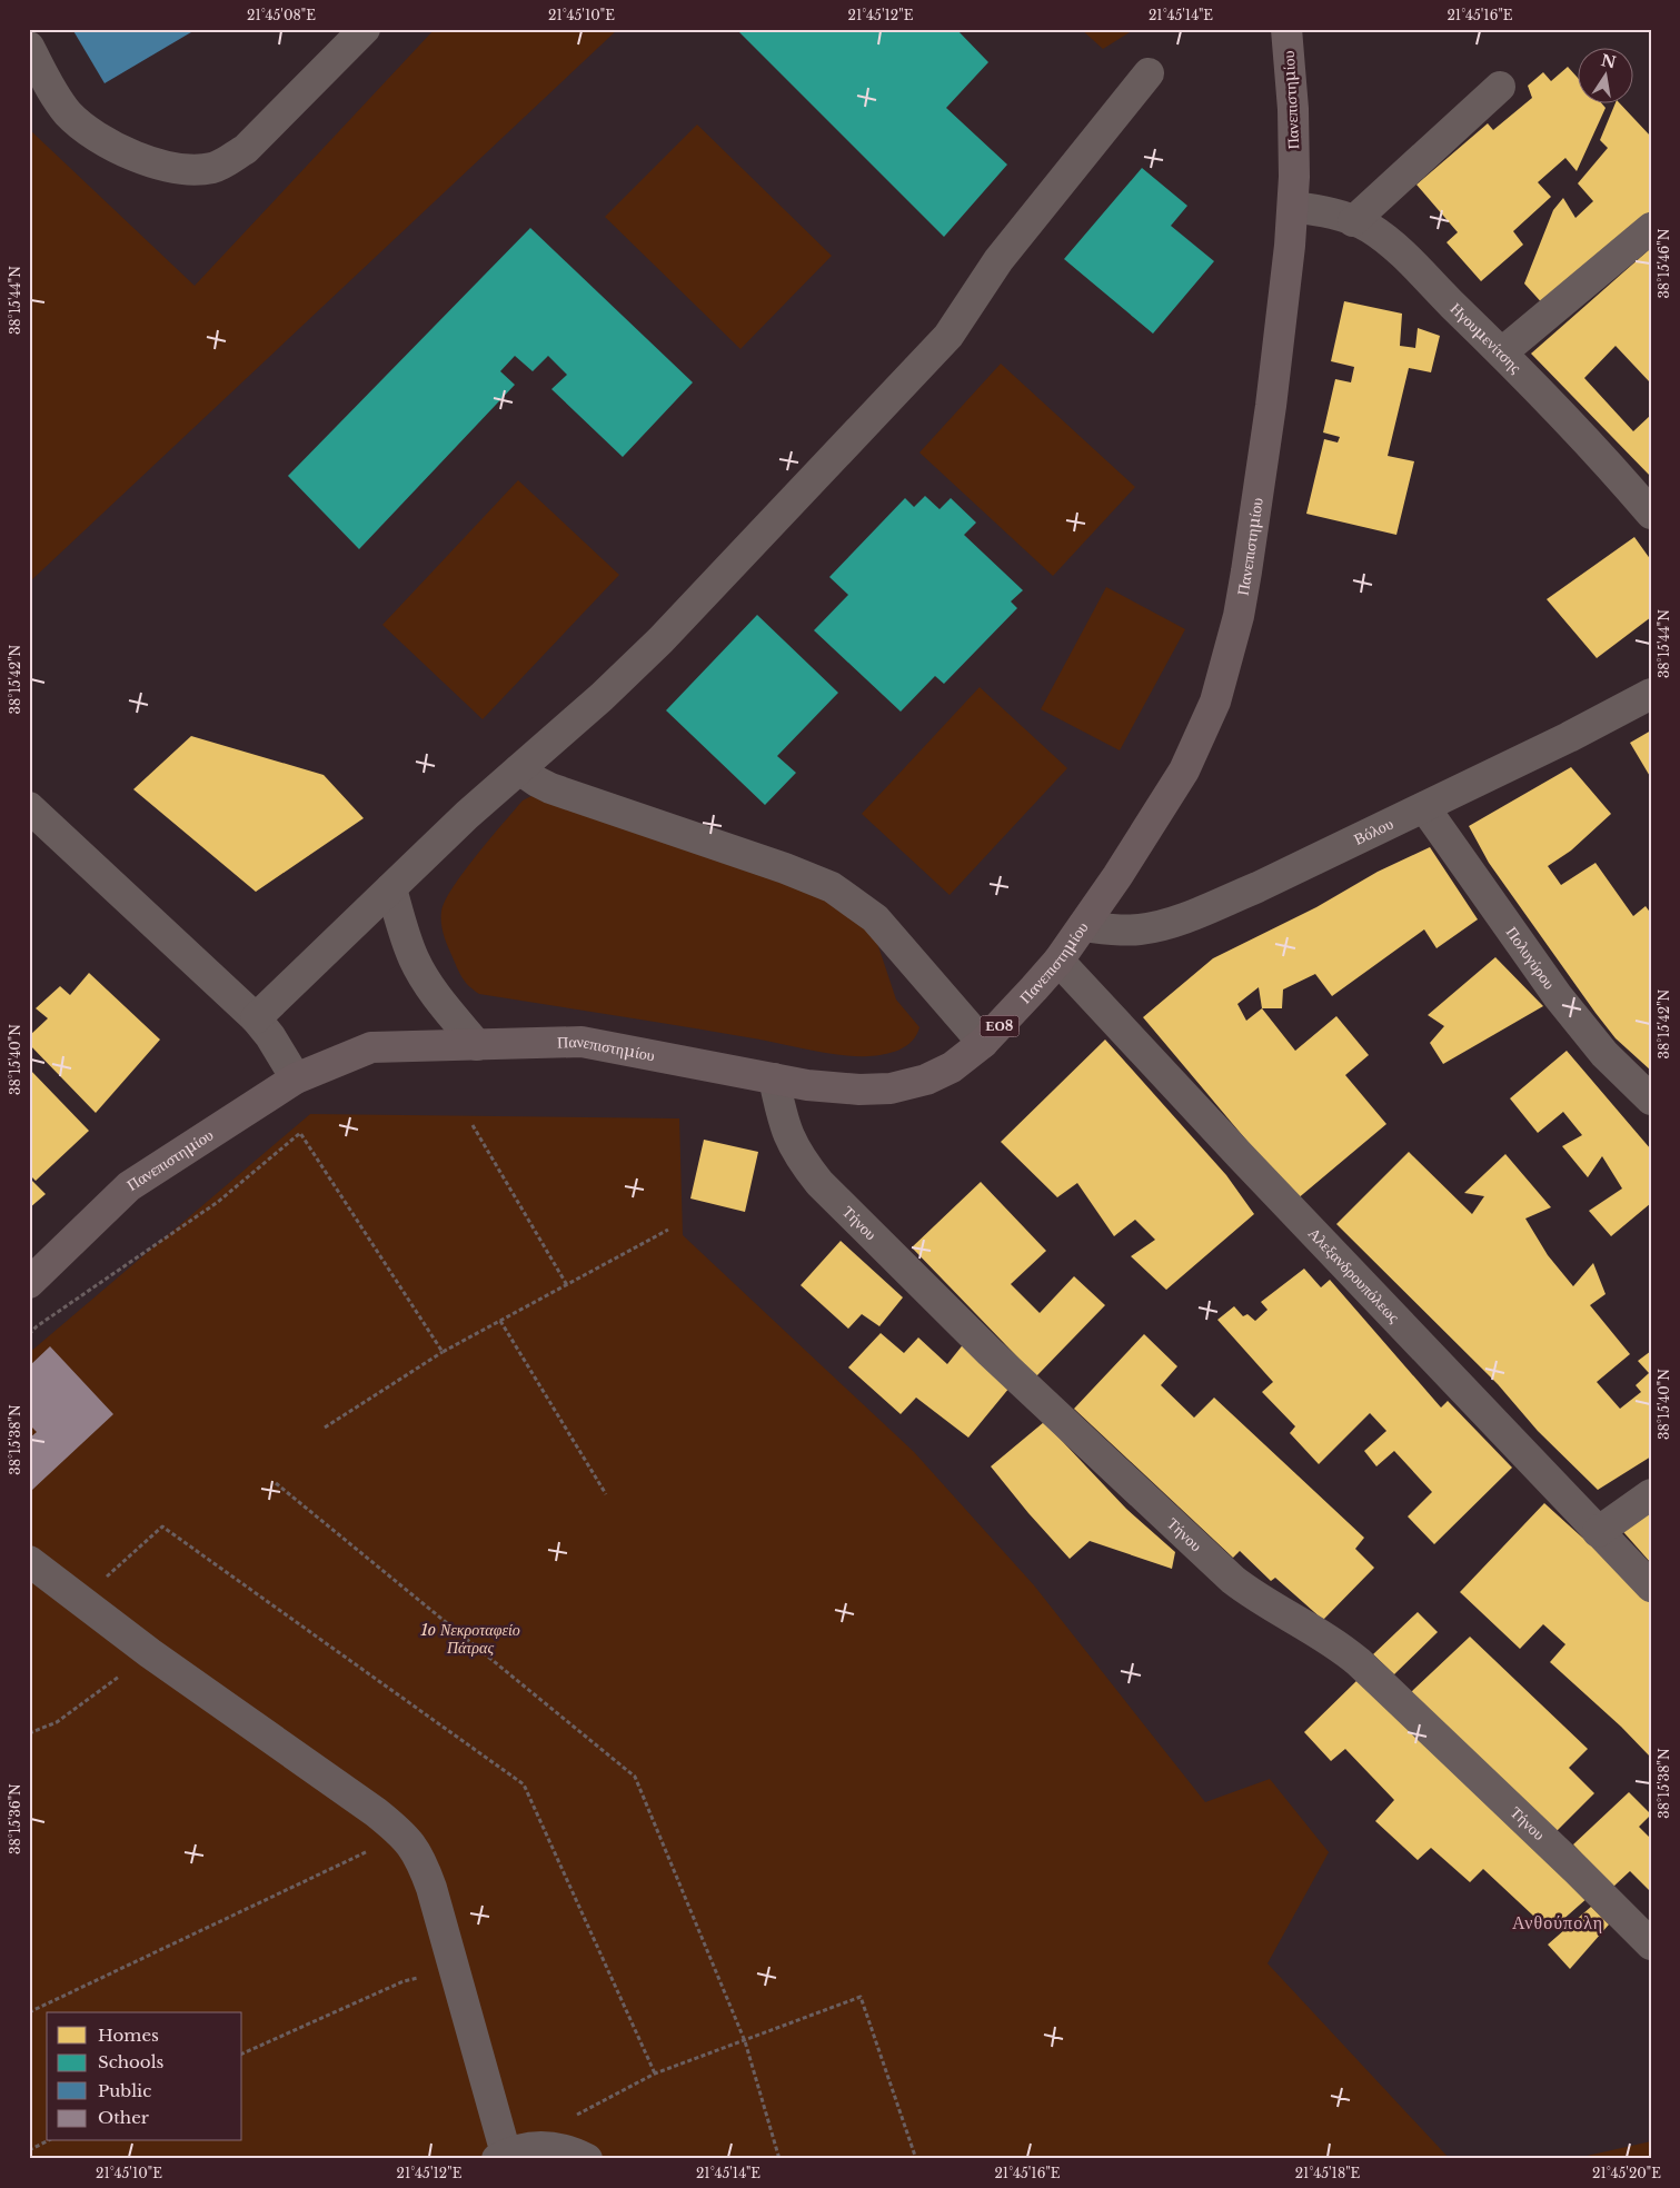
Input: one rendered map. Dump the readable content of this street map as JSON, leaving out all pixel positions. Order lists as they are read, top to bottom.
{
  "streets": {
    "main road": ["Πανεπιστημίου", "ΕΟ8"],
    "street": [
      "Ηγουμενίτσης",
      "Βόλου",
      "Πολυγύρου",
      "Τήνου",
      "Αλεξανδρουπόλεως"
    ]
  },
  "crossings": [
    ["Πανεπιστημίου", "Ηγουμενίτσης"],
    ["Πανεπιστημίου", "Βόλου"],
    ["Πανεπιστημίου", "Τήνου"],
    ["Πανεπιστημίου", "Αλεξανδρουπόλεως"],
    ["Βόλου", "Πολυγύρου"]
  ],
  "districts": ["Ανθούπολη"],
  "parks": ["1o Νεκροταφείο Πάτρας"],
  "legend": [
    "Homes",
    "Schools",
    "Public",
    "Other"
  ],
  "north": "top",
  "coordinates": [
    "21°45'08\"E",
    "21°45'10\"E",
    "21°45'12\"E",
    "21°45'14\"E",
    "21°45'16\"E",
    "38°15'46\"N",
    "38°15'44\"N",
    "38°15'42\"N",
    "38°15'40\"N",
    "38°15'38\"N",
    "38°15'36\"N",
    "21°45'18\"E",
    "21°45'20\"E"
  ]
}
